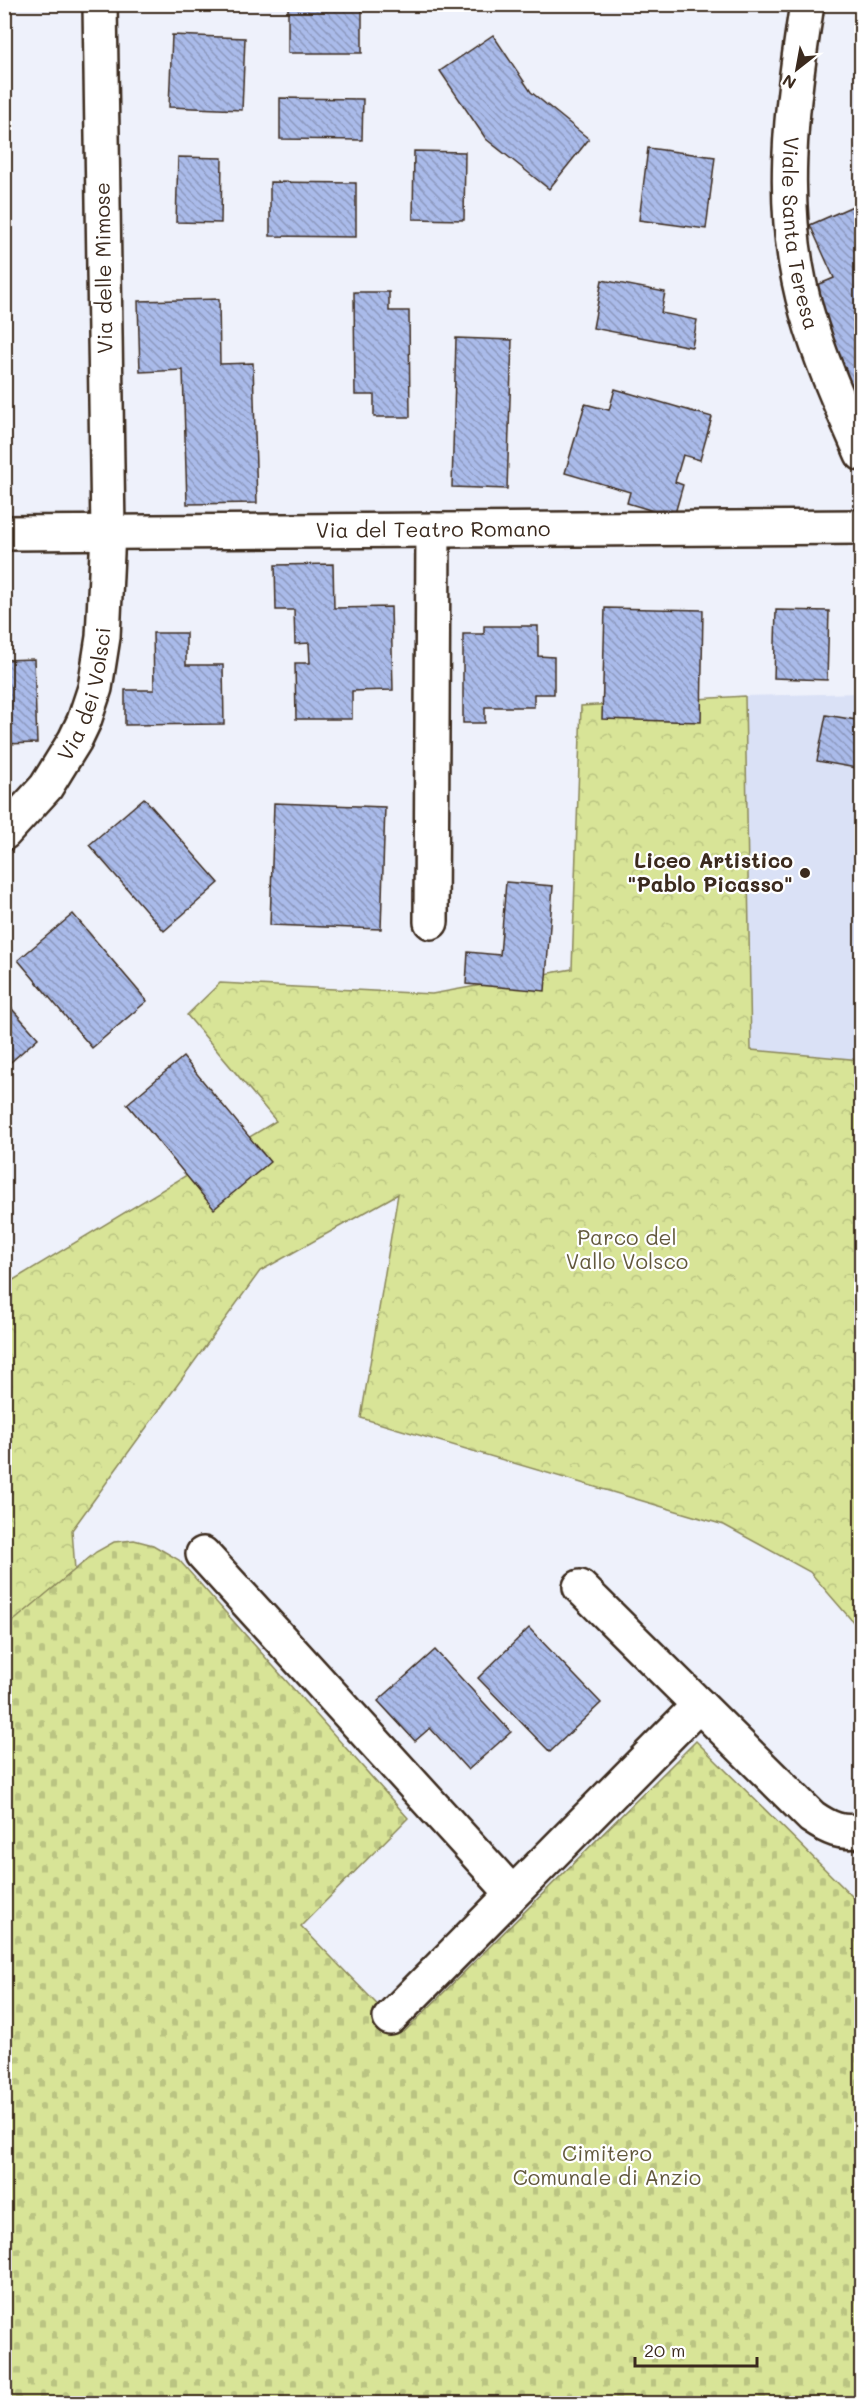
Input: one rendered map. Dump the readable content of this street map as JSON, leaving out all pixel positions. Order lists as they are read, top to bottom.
{
  "streets": {
    "street": [
      "Viale Santa Teresa",
      "Via delle Mimose",
      "Via del Teatro Romano",
      "Via dei Volsci"
    ]
  },
  "crossings": [
    ["Via delle Mimose", "Via del Teatro Romano"],
    ["Via delle Mimose", "Via dei Volsci"],
    ["Via del Teatro Romano", "Via dei Volsci"]
  ],
  "parks": ["Parco del Vallo Volsco", "Cimitero Comunale di Anzio"],
  "places": ["Liceo Artistico \"Pablo Picasso\""],
  "scale_bar": "20 m",
  "north": "bottom left"
}
